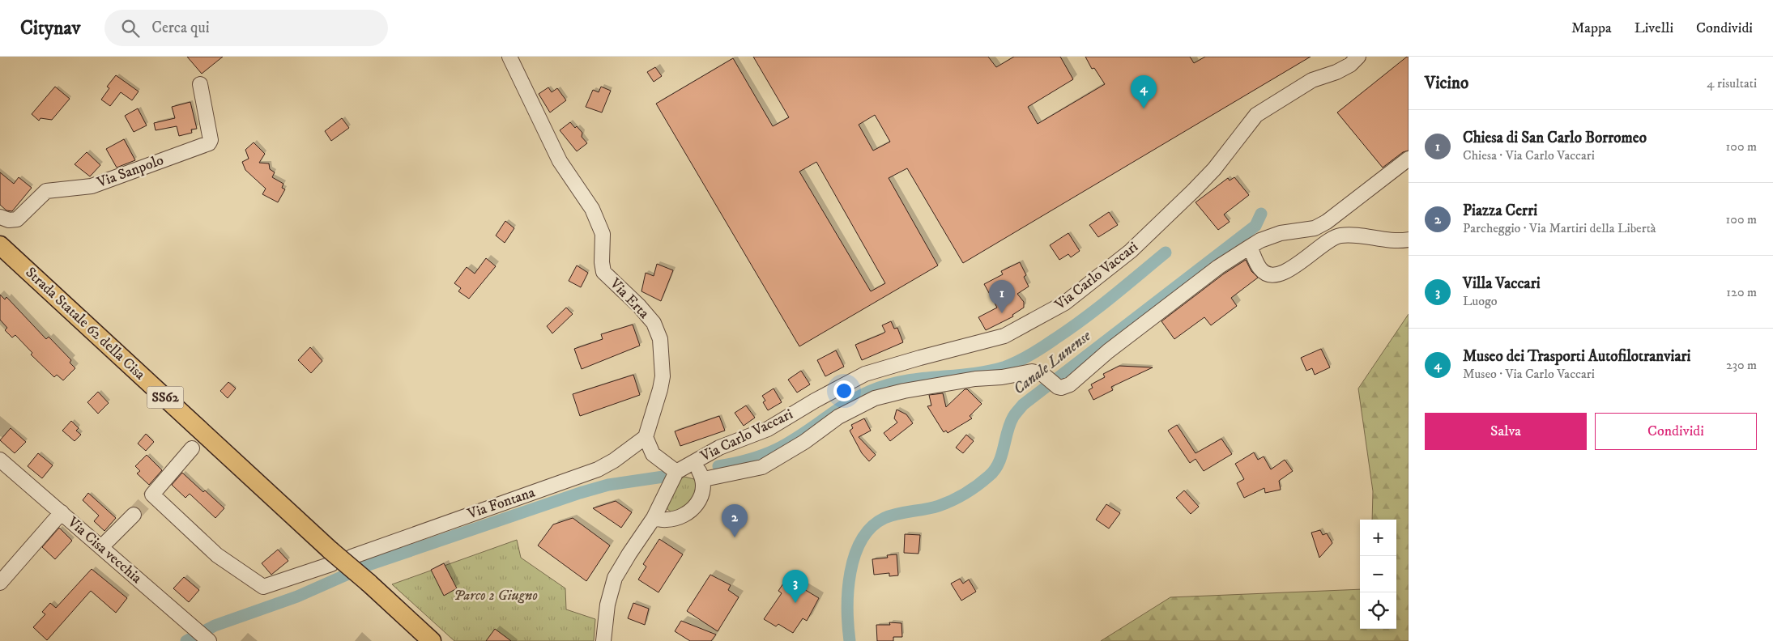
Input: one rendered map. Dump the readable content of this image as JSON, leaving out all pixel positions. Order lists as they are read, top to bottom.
{
  "streets": {
    "main road": ["Strada Statale 62 della Cisa", "SS62"],
    "street": [
      "Via Sanpolo",
      "Via Carlo Vaccari",
      "Via Erta",
      "Via Fontana",
      "Via Cisa vecchia"
    ]
  },
  "crossings": [
    ["Via Erta", "Via Fontana"],
    ["Strada Statale 62 della Cisa", "SS62"]
  ],
  "water": ["Canale Lunense"],
  "parks": ["Parco 2 Giugno"],
  "page": {
    "header": "Citynav",
    "search": "Cerca qui",
    "nav": ["Mappa", "Livelli", "Condividi"],
    "heading": ["Vicino", "4 risultati"],
    "pins": [
      "4",
      "1",
      "2",
      "3"
    ],
    "list": [
      {
        "mark": "1",
        "name": "Chiesa di San Carlo Borromeo",
        "note": "Chiesa · Via Carlo Vaccari",
        "value": "100 m"
      },
      {
        "mark": "2",
        "name": "Piazza Cerri",
        "note": "Parcheggio · Via Martiri della Libertà",
        "value": "100 m"
      },
      {
        "mark": "3",
        "name": "Villa Vaccari",
        "note": "Luogo",
        "value": "120 m"
      },
      {
        "mark": "4",
        "name": "Museo dei Trasporti Autofilotranviari",
        "note": "Museo · Via Carlo Vaccari",
        "value": "230 m"
      }
    ],
    "buttons": ["Salva", "Condividi"],
    "map_buttons": ["+", "−"]
  }
}
